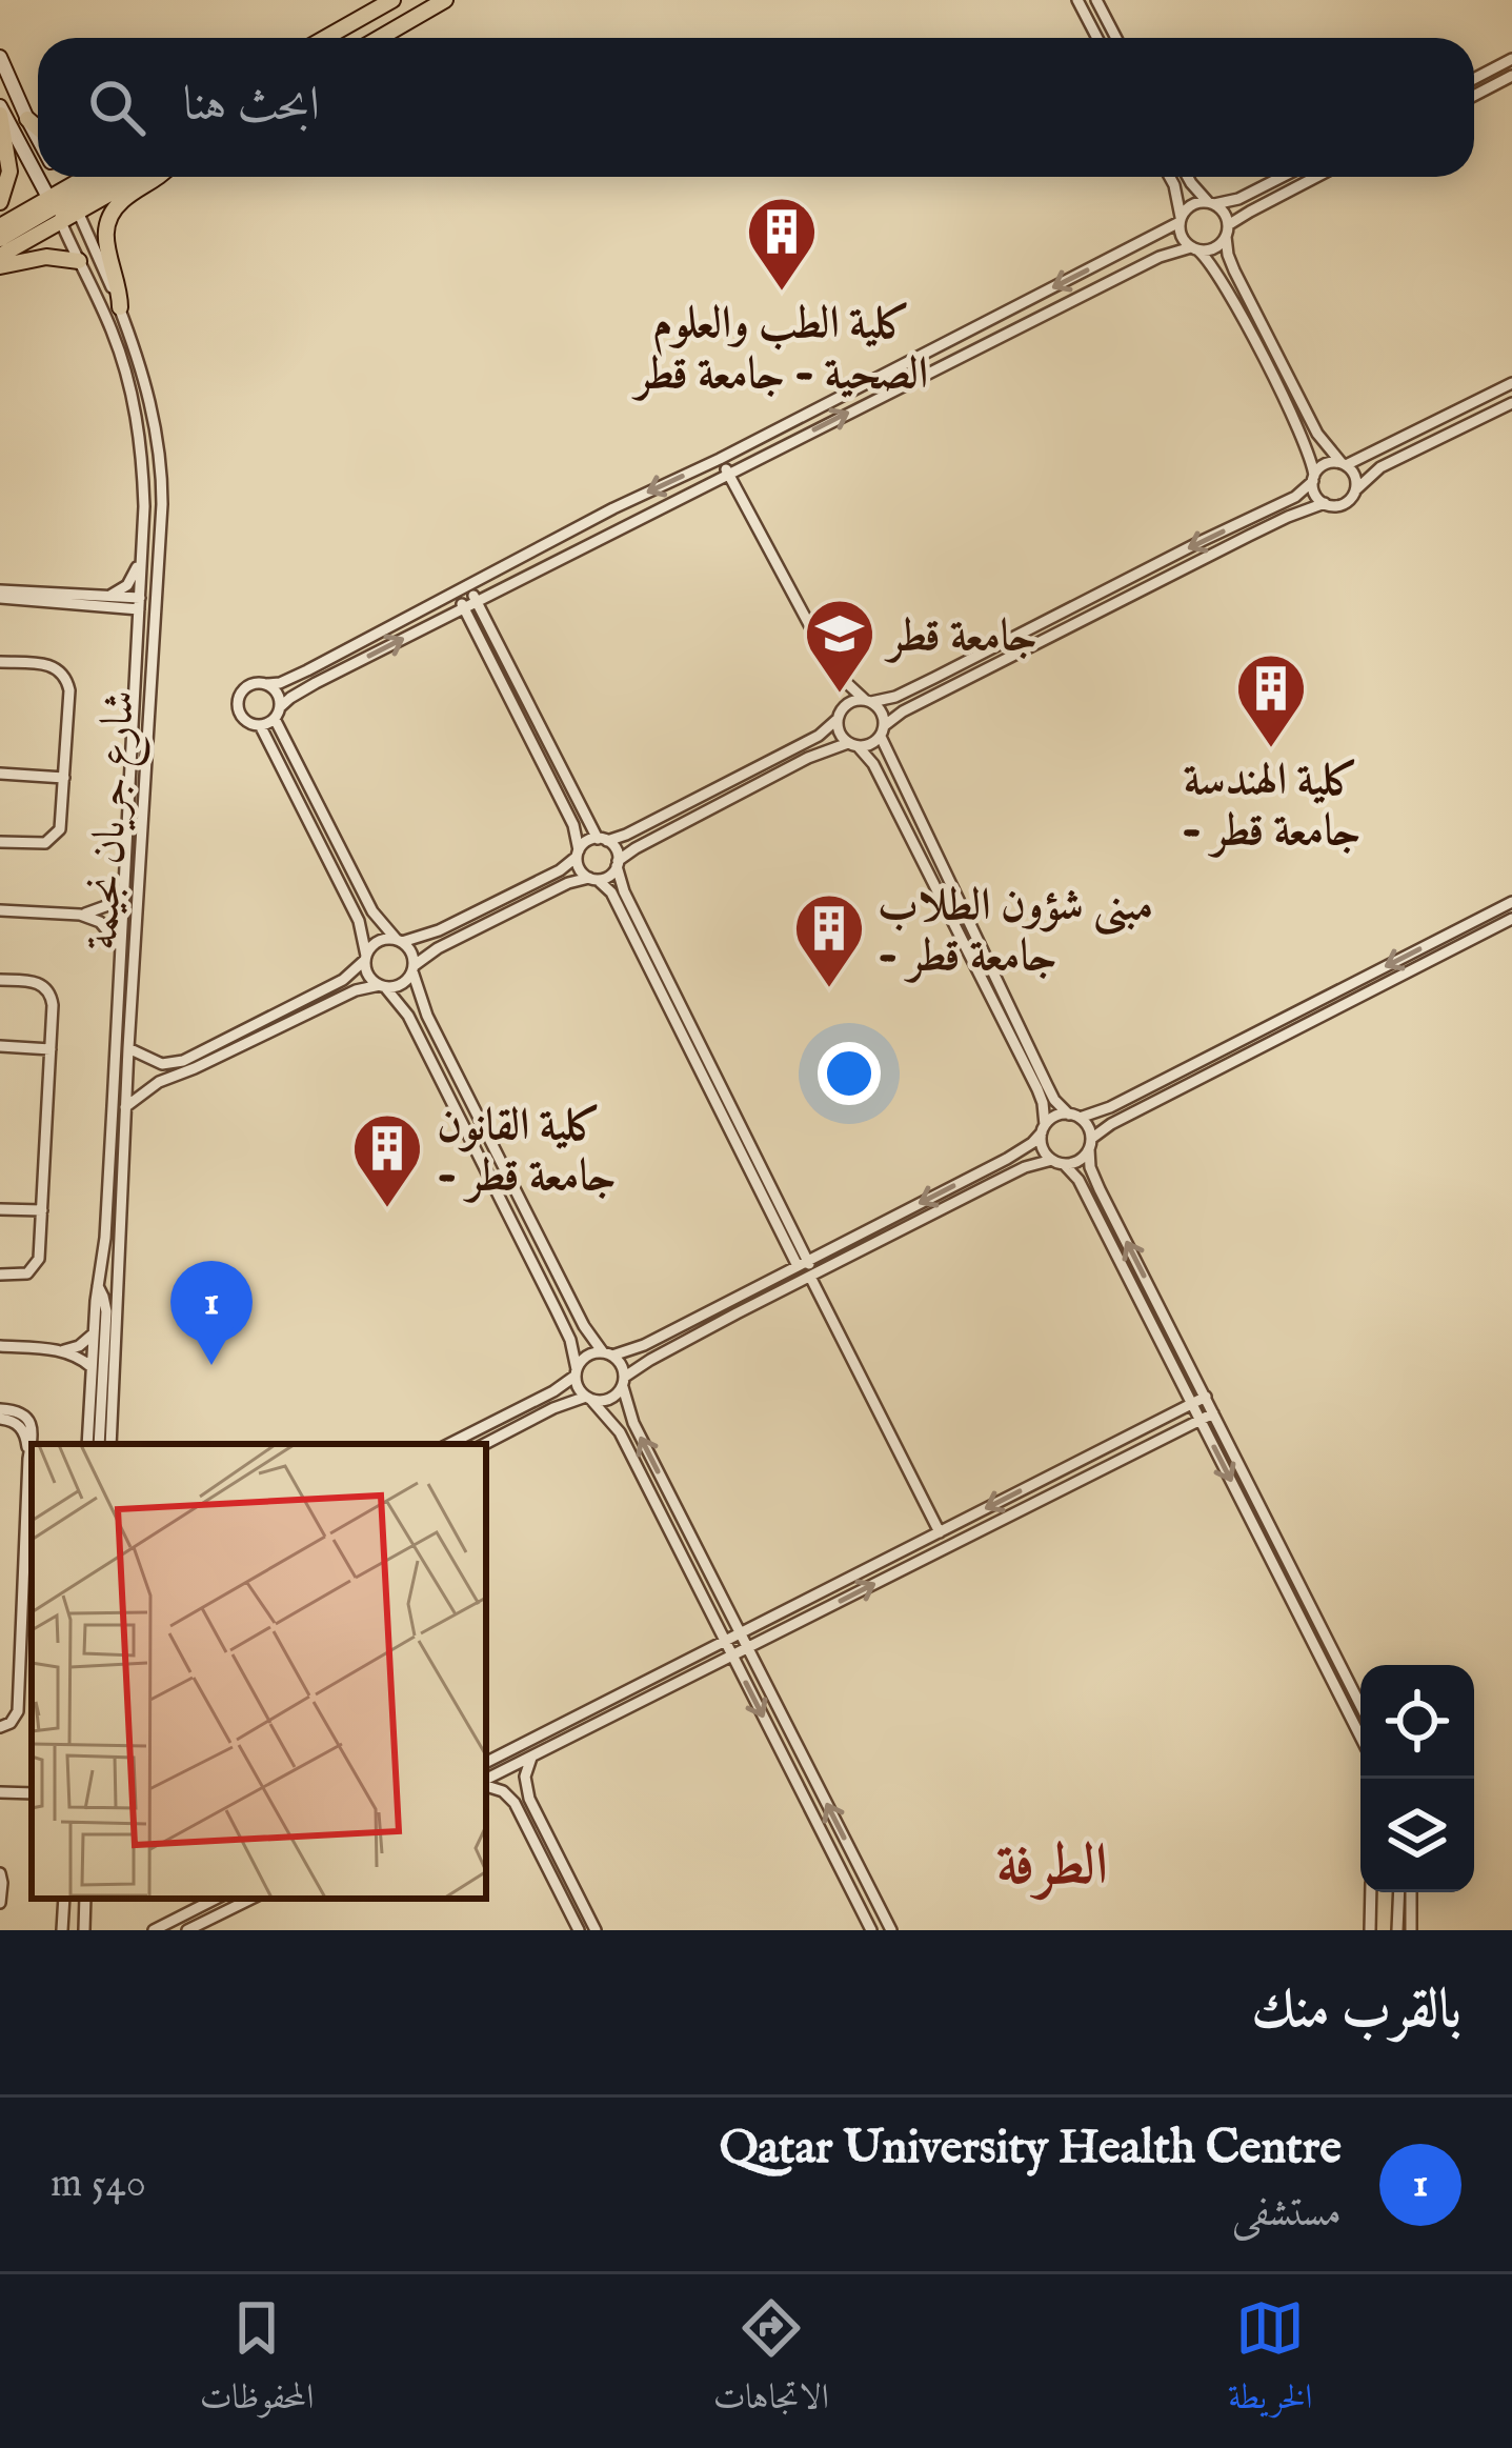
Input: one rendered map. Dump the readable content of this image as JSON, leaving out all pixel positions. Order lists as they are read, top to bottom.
{
  "streets": {
    "street": ["شارع جريان نجيمة"]
  },
  "districts": ["الطرفة"],
  "places": {
    "building": [
      "كلية الطب والعلوم الصحية - جامعة قطر",
      "كلية الهندسة - جامعة قطر",
      "مبنى شؤون الطلاب - جامعة قطر",
      "كلية القانون - جامعة قطر"
    ],
    "school or university": ["جامعة قطر"]
  },
  "page": {
    "search": "ابحث هنا",
    "pins": "1",
    "heading": "بالقرب منك",
    "list": [
      {
        "mark": "1",
        "name": "Qatar University Health Centre",
        "note": "مستشفى",
        "value": "540 m"
      }
    ],
    "nav": ["الخريطة", "الاتجاهات", "المحفوظات"]
  }
}
